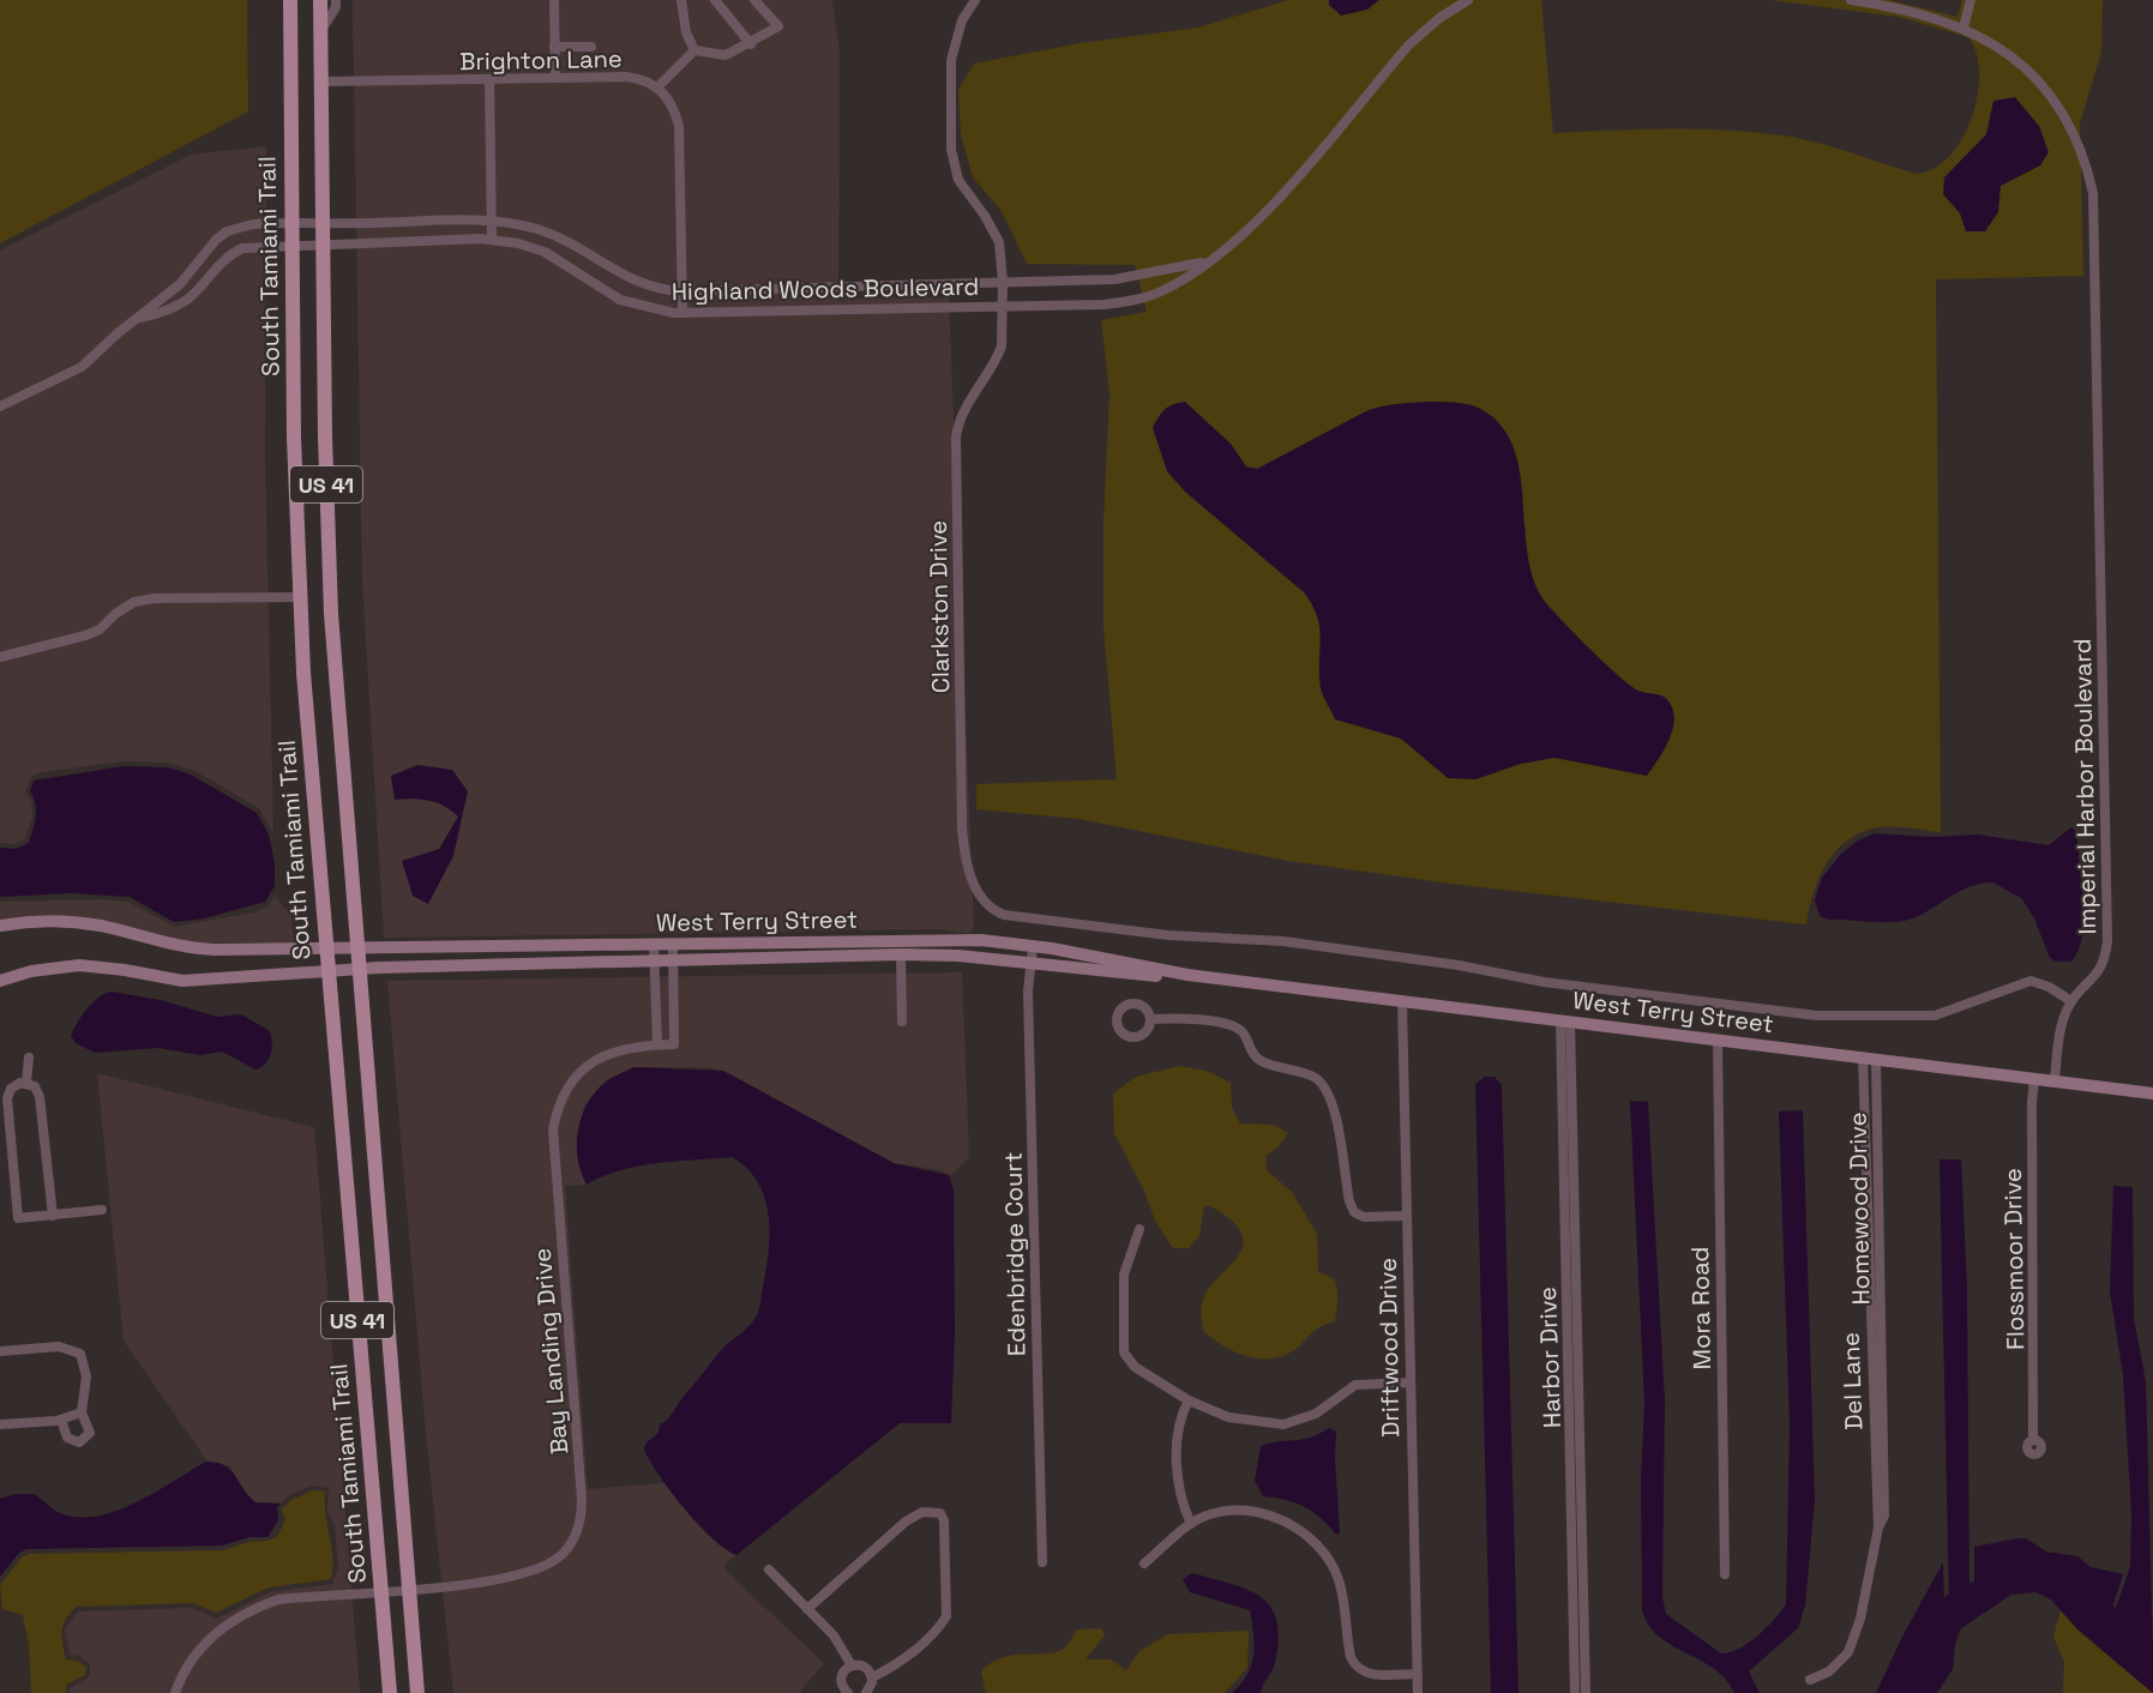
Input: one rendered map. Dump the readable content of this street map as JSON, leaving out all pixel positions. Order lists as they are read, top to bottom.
{
  "streets": {
    "main road": ["South Tamiami Trail", "US 41"],
    "street": [
      "Brighton Lane",
      "Highland Woods Boulevard",
      "Clarkston Drive",
      "Imperial Harbor Boulevard",
      "West Terry Street",
      "Homewood Drive",
      "Edenbridge Court",
      "Flossmoor Drive",
      "Mora Road",
      "Driftwood Drive",
      "Bay Landing Drive",
      "Harbor Drive"
    ]
  },
  "crossings": [
    ["Brighton Lane", "US 41"],
    ["South Tamiami Trail", "Highland Woods Boulevard"],
    ["South Tamiami Trail", "West Terry Street"],
    ["South Tamiami Trail", "Bay Landing Drive"],
    ["Highland Woods Boulevard", "US 41"],
    ["Highland Woods Boulevard", "Clarkston Drive"],
    ["US 41", "West Terry Street"],
    ["US 41", "Bay Landing Drive"],
    ["Clarkston Drive", "Imperial Harbor Boulevard"],
    ["West Terry Street", "Homewood Drive"],
    ["West Terry Street", "Edenbridge Court"],
    ["West Terry Street", "Flossmoor Drive"],
    ["West Terry Street", "Mora Road"],
    ["West Terry Street", "Driftwood Drive"],
    ["West Terry Street", "Bay Landing Drive"],
    ["West Terry Street", "Harbor Drive"]
  ]
}
